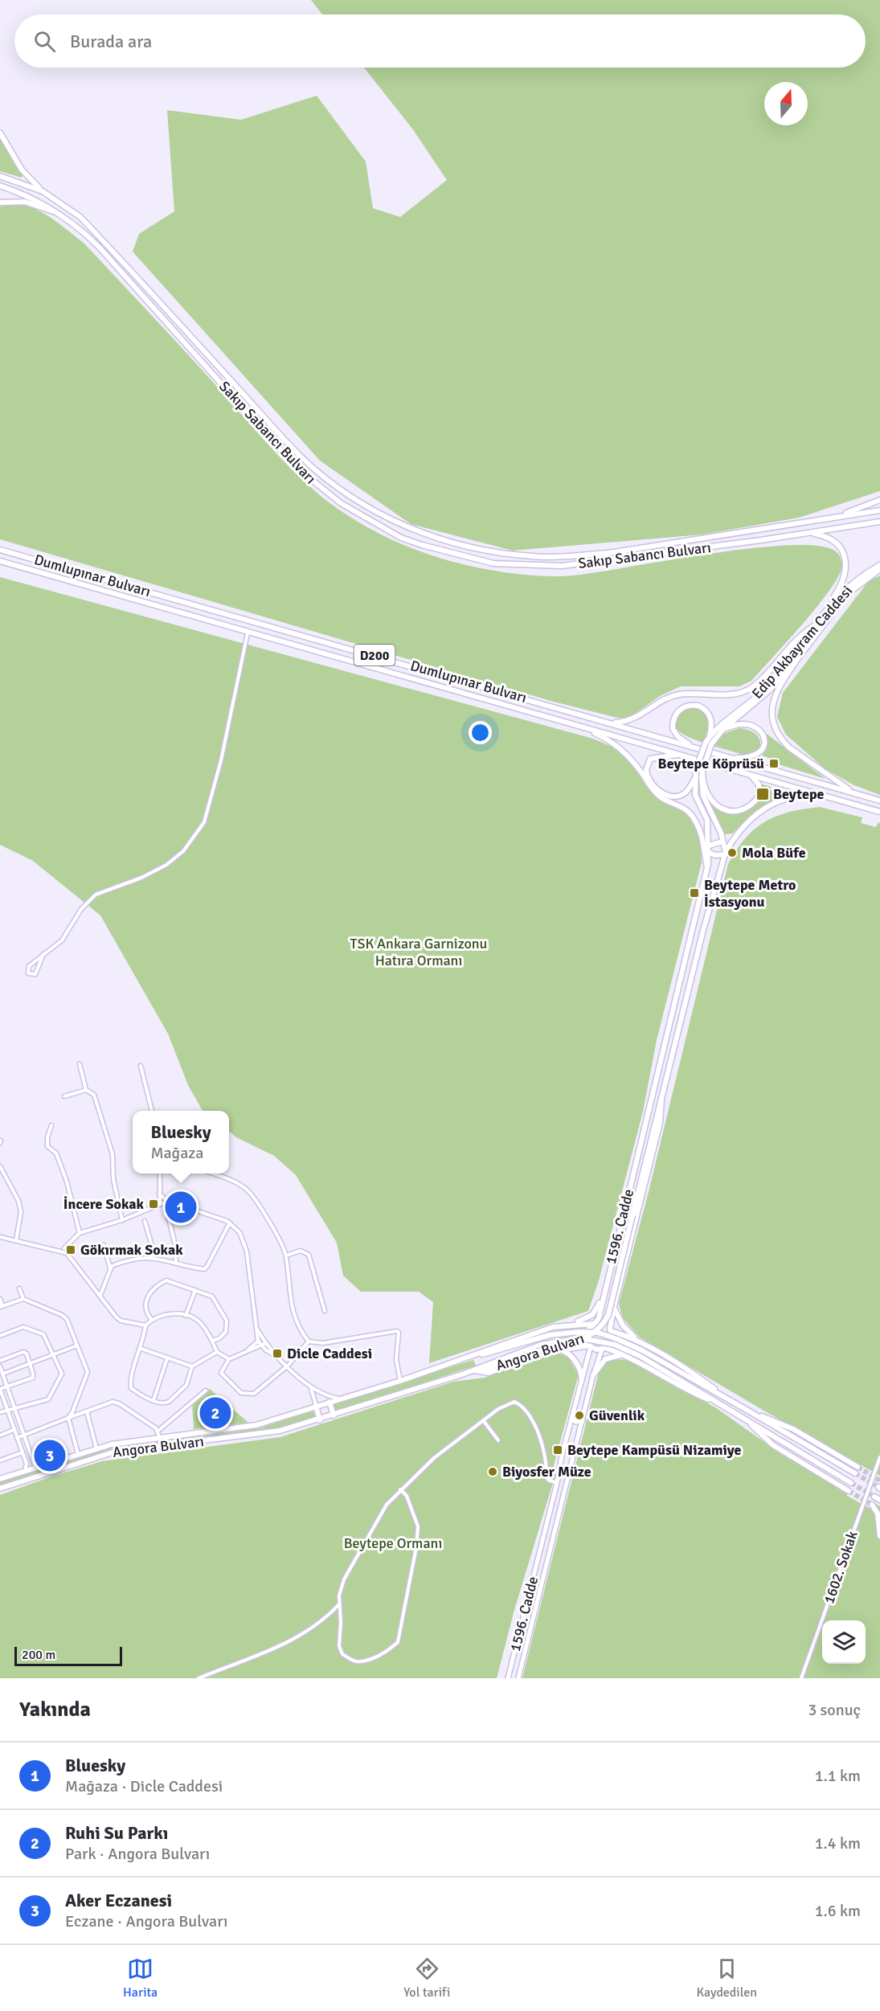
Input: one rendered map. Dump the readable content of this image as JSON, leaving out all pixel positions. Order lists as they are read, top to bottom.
{
  "streets": {
    "main road": [
      "Sakıp Sabancı Bulvarı",
      "Dumlupınar Bulvarı",
      "Edip Akbayram Caddesi",
      "D200",
      "1596. Cadde",
      "Angora Bulvarı"
    ],
    "street": ["1602. Sokak"]
  },
  "crossings": [
    ["Dumlupınar Bulvarı", "1596. Cadde"],
    ["Edip Akbayram Caddesi", "1596. Cadde"],
    ["1596. Cadde", "Angora Bulvarı"]
  ],
  "parks": ["TSK Ankara Garnizonu Hatıra Ormanı", "Beytepe Ormanı"],
  "places": {
    "transit": [
      "Beytepe Köprüsü",
      "Beytepe",
      "Beytepe Metro İstasyonu",
      "İncere Sokak",
      "Gökırmak Sokak",
      "Dicle Caddesi",
      "Beytepe Kampüsü Nizamiye"
    ],
    "other": ["Mola Büfe", "Güvenlik", "Biyosfer Müze"]
  },
  "scale_bar": "200 m",
  "north": "top",
  "page": {
    "search": "Burada ara",
    "popup": ["Bluesky", "Mağaza"],
    "pins": ["1", "2", "3"],
    "scale": "200 m",
    "heading": ["Yakında", "3 sonuç"],
    "list": [
      {
        "mark": "1",
        "name": "Bluesky",
        "note": "Mağaza · Dicle Caddesi",
        "value": "1.1 km"
      },
      {
        "mark": "2",
        "name": "Ruhi Su Parkı",
        "note": "Park · Angora Bulvarı",
        "value": "1.4 km"
      },
      {
        "mark": "3",
        "name": "Aker Eczanesi",
        "note": "Eczane · Angora Bulvarı",
        "value": "1.6 km"
      }
    ],
    "nav": ["Harita", "Yol tarifi", "Kaydedilen"]
  }
}
